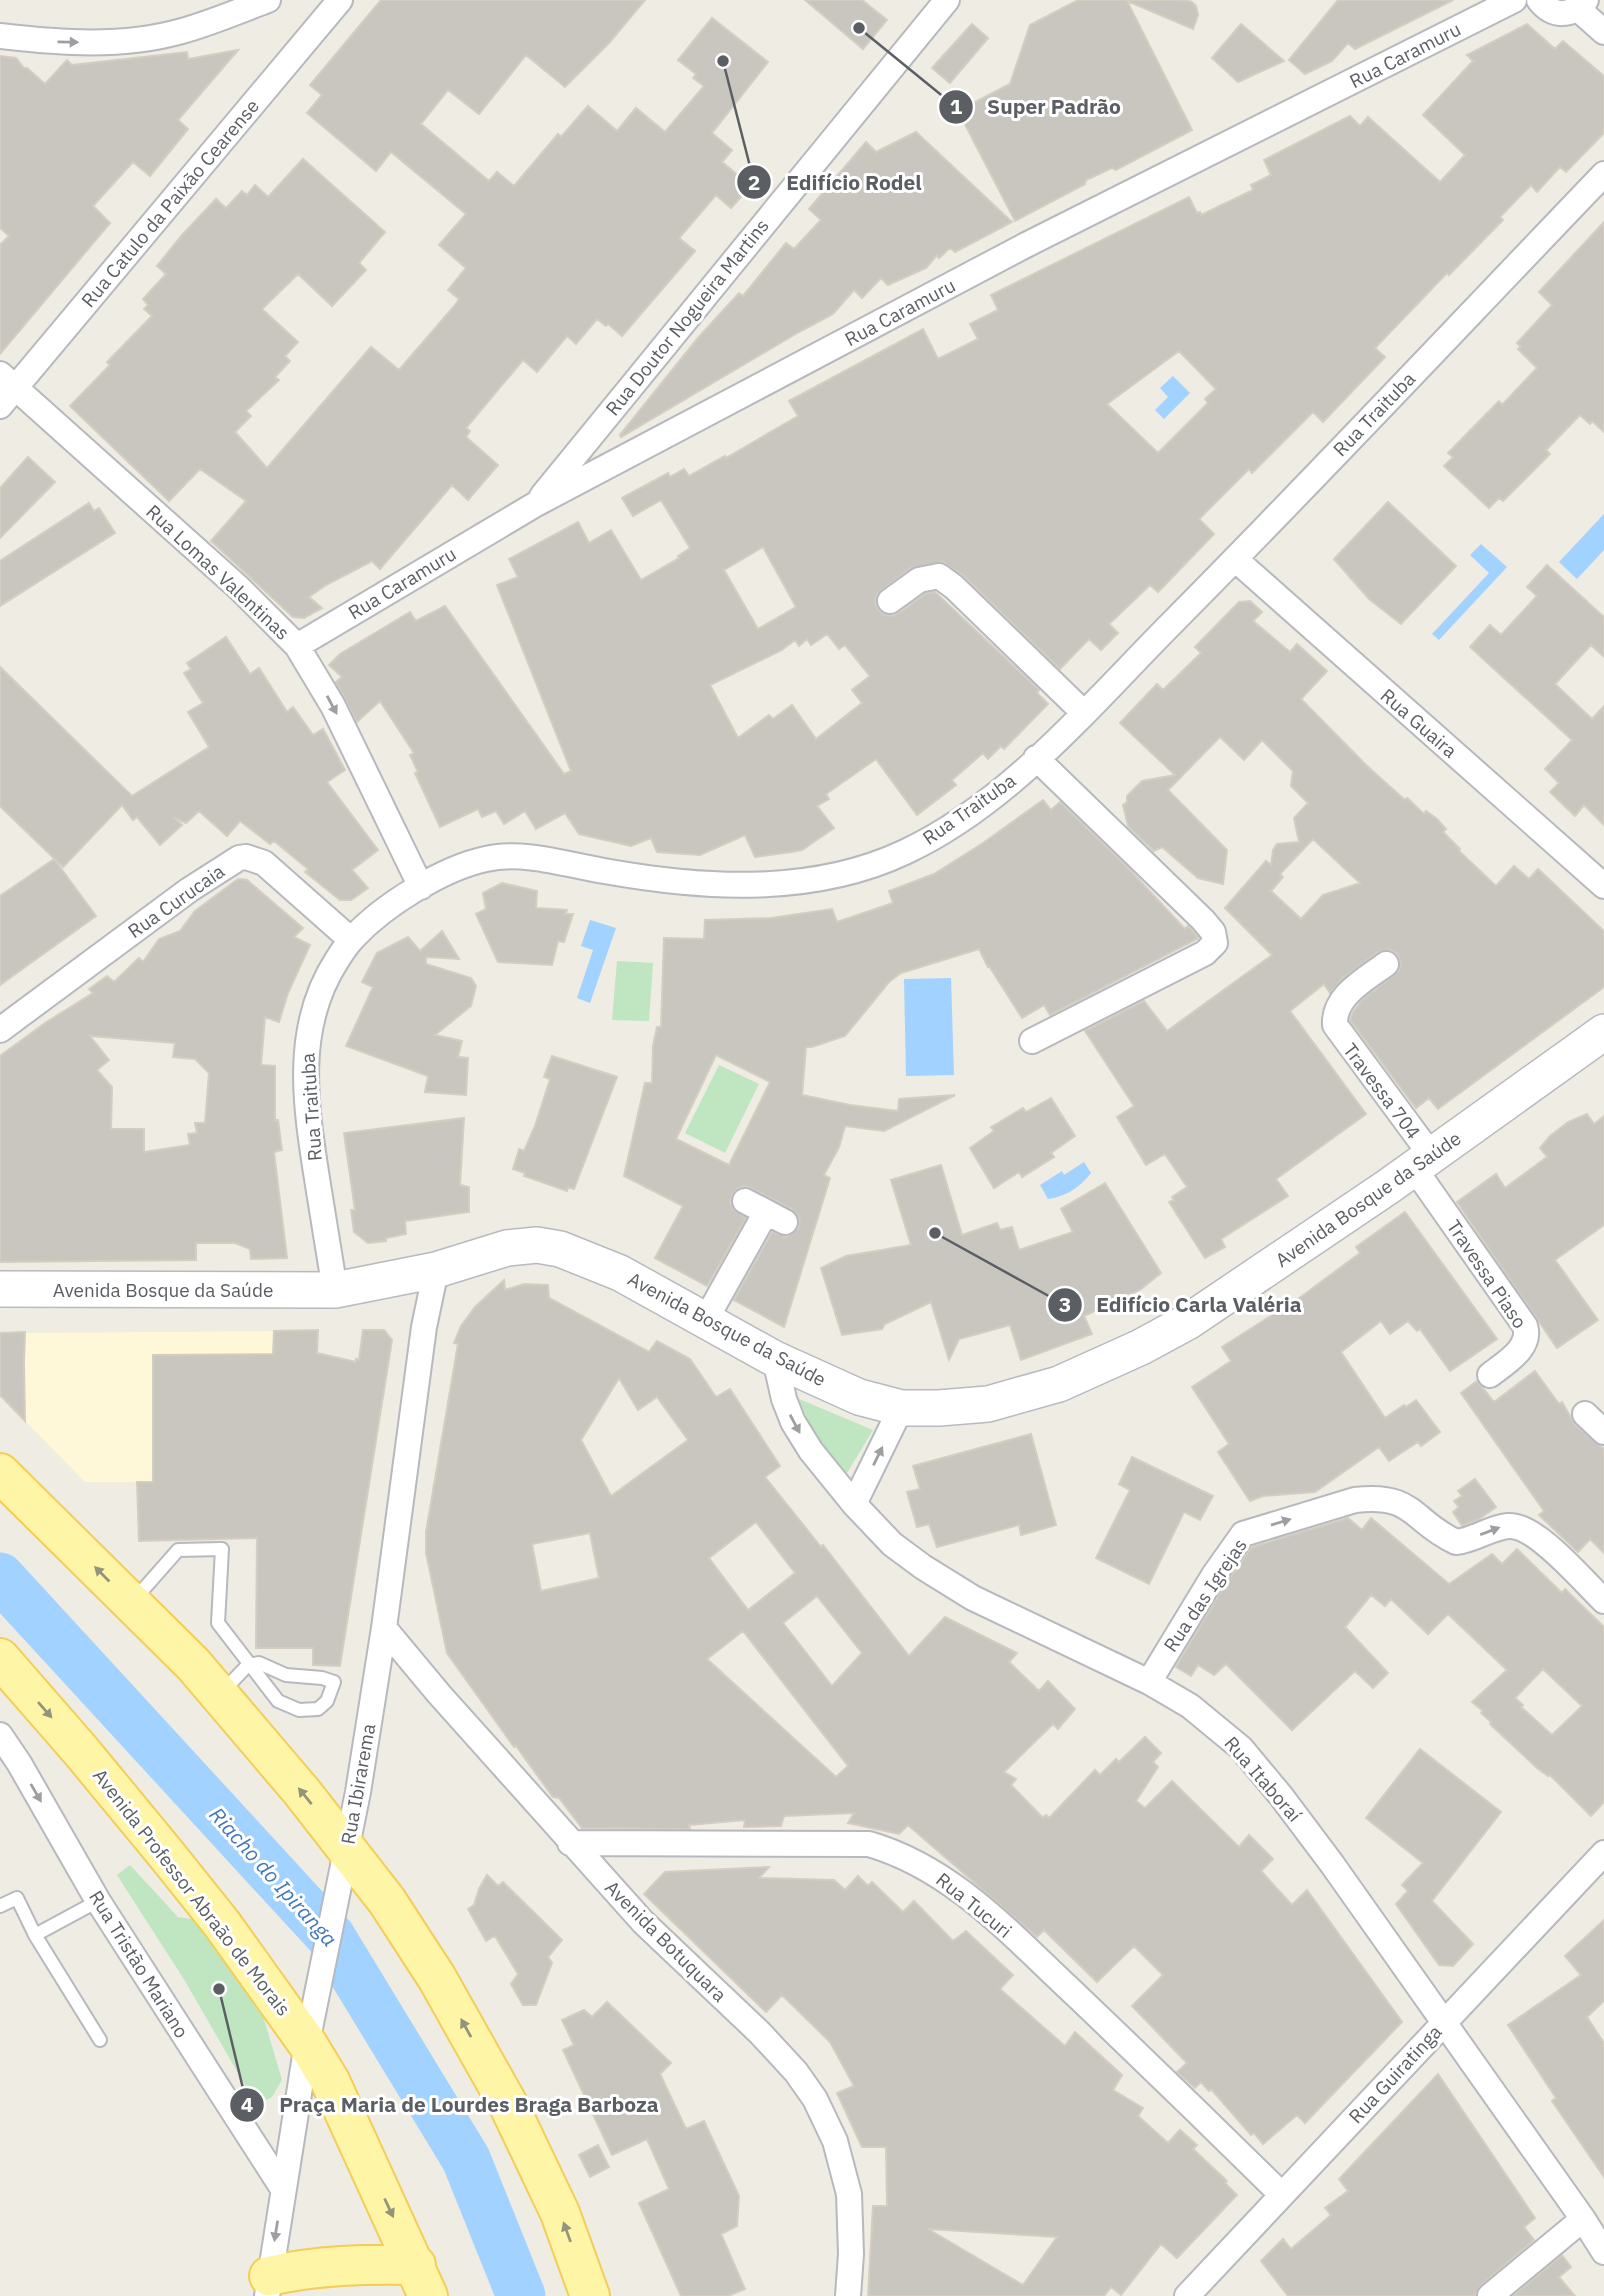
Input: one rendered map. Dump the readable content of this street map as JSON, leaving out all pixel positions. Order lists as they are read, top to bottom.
{
  "streets": {
    "main road": ["Avenida Professor Abraão de Morais"],
    "street": [
      "Rua Caramuru",
      "Rua Catulo da Paixão Cearense",
      "Rua Doutor Nogueira Martins",
      "Rua Traituba",
      "Rua Lomas Valentinas",
      "Rua Guaira",
      "Rua Curucaia",
      "Travessa 704",
      "Avenida Bosque da Saúde",
      "Travessa Piaso",
      "Rua das Igrejas",
      "Rua Itaboraí",
      "Rua Ibirarema",
      "Rua Tucuri",
      "Avenida Botuquara",
      "Rua Tristão Mariano",
      "Rua Guiratinga"
    ]
  },
  "crossings": [
    ["Rua Caramuru", "Rua Doutor Nogueira Martins"],
    ["Rua Caramuru", "Rua Lomas Valentinas"],
    ["Rua Catulo da Paixão Cearense", "Rua Lomas Valentinas"],
    ["Rua Traituba", "Rua Lomas Valentinas"],
    ["Rua Traituba", "Rua Guaira"],
    ["Rua Traituba", "Rua Curucaia"],
    ["Rua Traituba", "Avenida Bosque da Saúde"],
    ["Travessa 704", "Avenida Bosque da Saúde"],
    ["Travessa 704", "Travessa Piaso"],
    ["Avenida Bosque da Saúde", "Travessa Piaso"],
    ["Avenida Bosque da Saúde", "Rua Itaboraí"],
    ["Avenida Bosque da Saúde", "Rua Ibirarema"],
    ["Rua das Igrejas", "Rua Itaboraí"],
    ["Rua Itaboraí", "Rua Guiratinga"],
    ["Rua Ibirarema", "Avenida Professor Abraão de Morais"],
    ["Rua Ibirarema", "Avenida Botuquara"],
    ["Rua Ibirarema", "Rua Tristão Mariano"],
    ["Rua Tucuri", "Avenida Botuquara"],
    ["Rua Tucuri", "Rua Guiratinga"]
  ],
  "one_way": ["Rua Lomas Valentinas", "Rua Tristão Mariano"],
  "water": ["Riacho do Ipiranga"],
  "places": [
    "Super Padrão",
    "Edifício Rodel",
    "Edifício Carla Valéria",
    "Praça Maria de Lourdes Braga Barboza"
  ]
}
